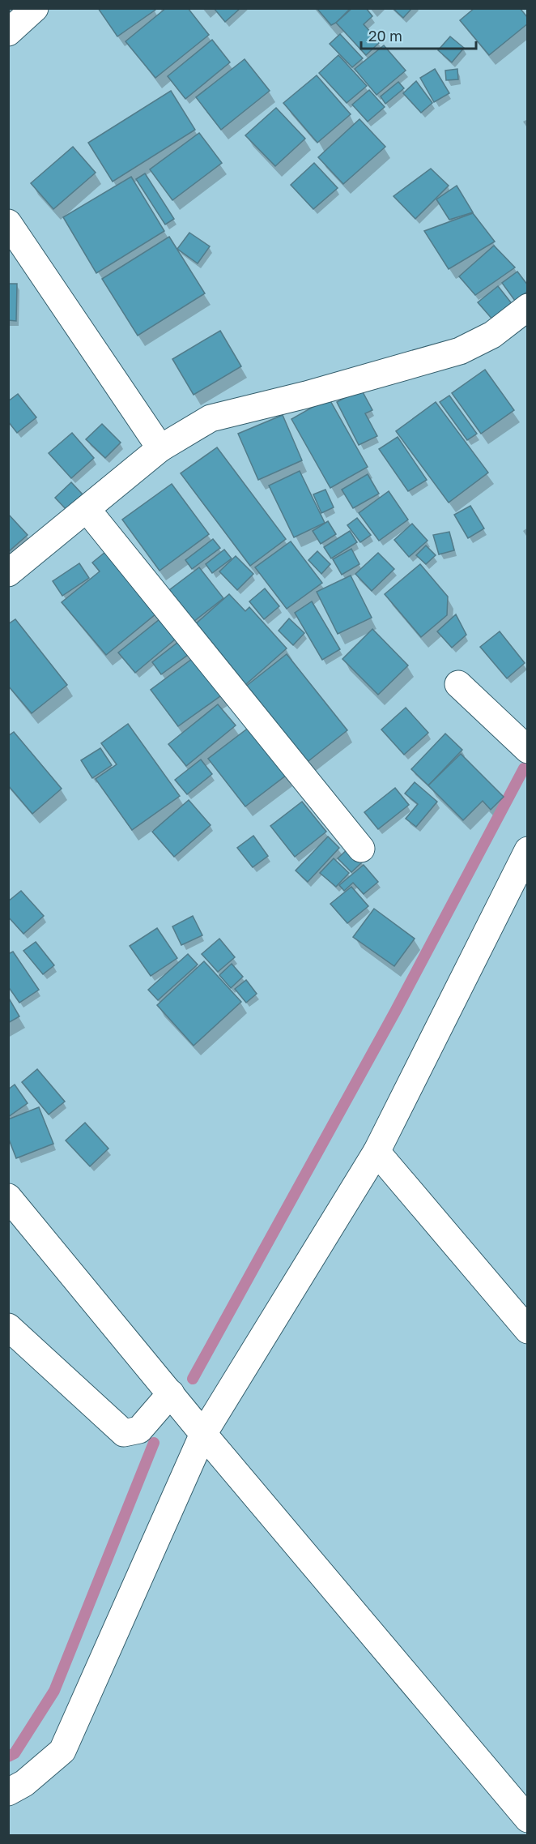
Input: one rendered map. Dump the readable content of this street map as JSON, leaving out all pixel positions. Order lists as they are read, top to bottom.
{
  "scale_bar": "20 m"
}
